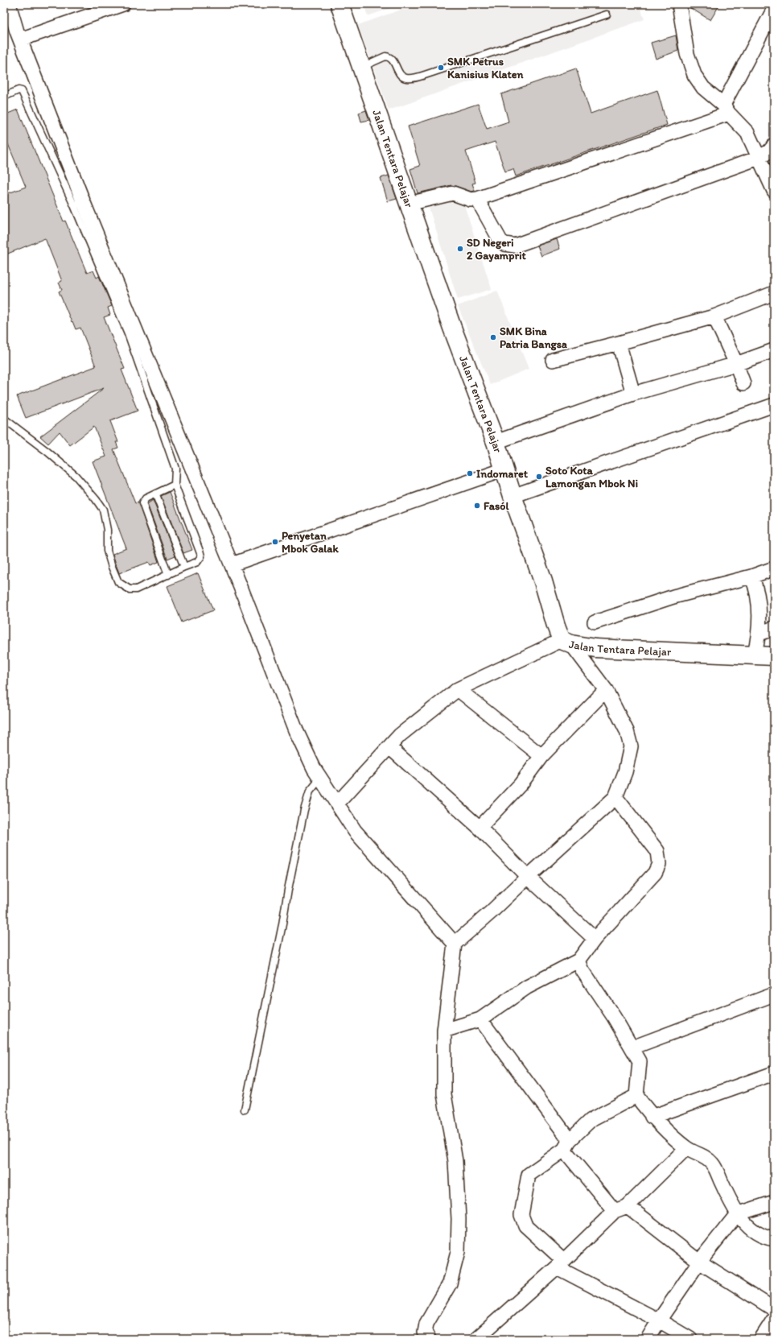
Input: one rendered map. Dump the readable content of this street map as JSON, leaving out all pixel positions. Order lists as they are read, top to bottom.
{
  "streets": {
    "main road": ["Jalan Tentara Pelajar"]
  },
  "places": [
    "SMK Petrus Kanisius Klaten",
    "SD Negeri 2 Gayamprit",
    "SMK Bina Patria Bangsa",
    "Indomaret",
    "Soto Kota Lamongan Mbok Ni",
    "Fasól",
    "Penyetan Mbok Galak"
  ]
}
